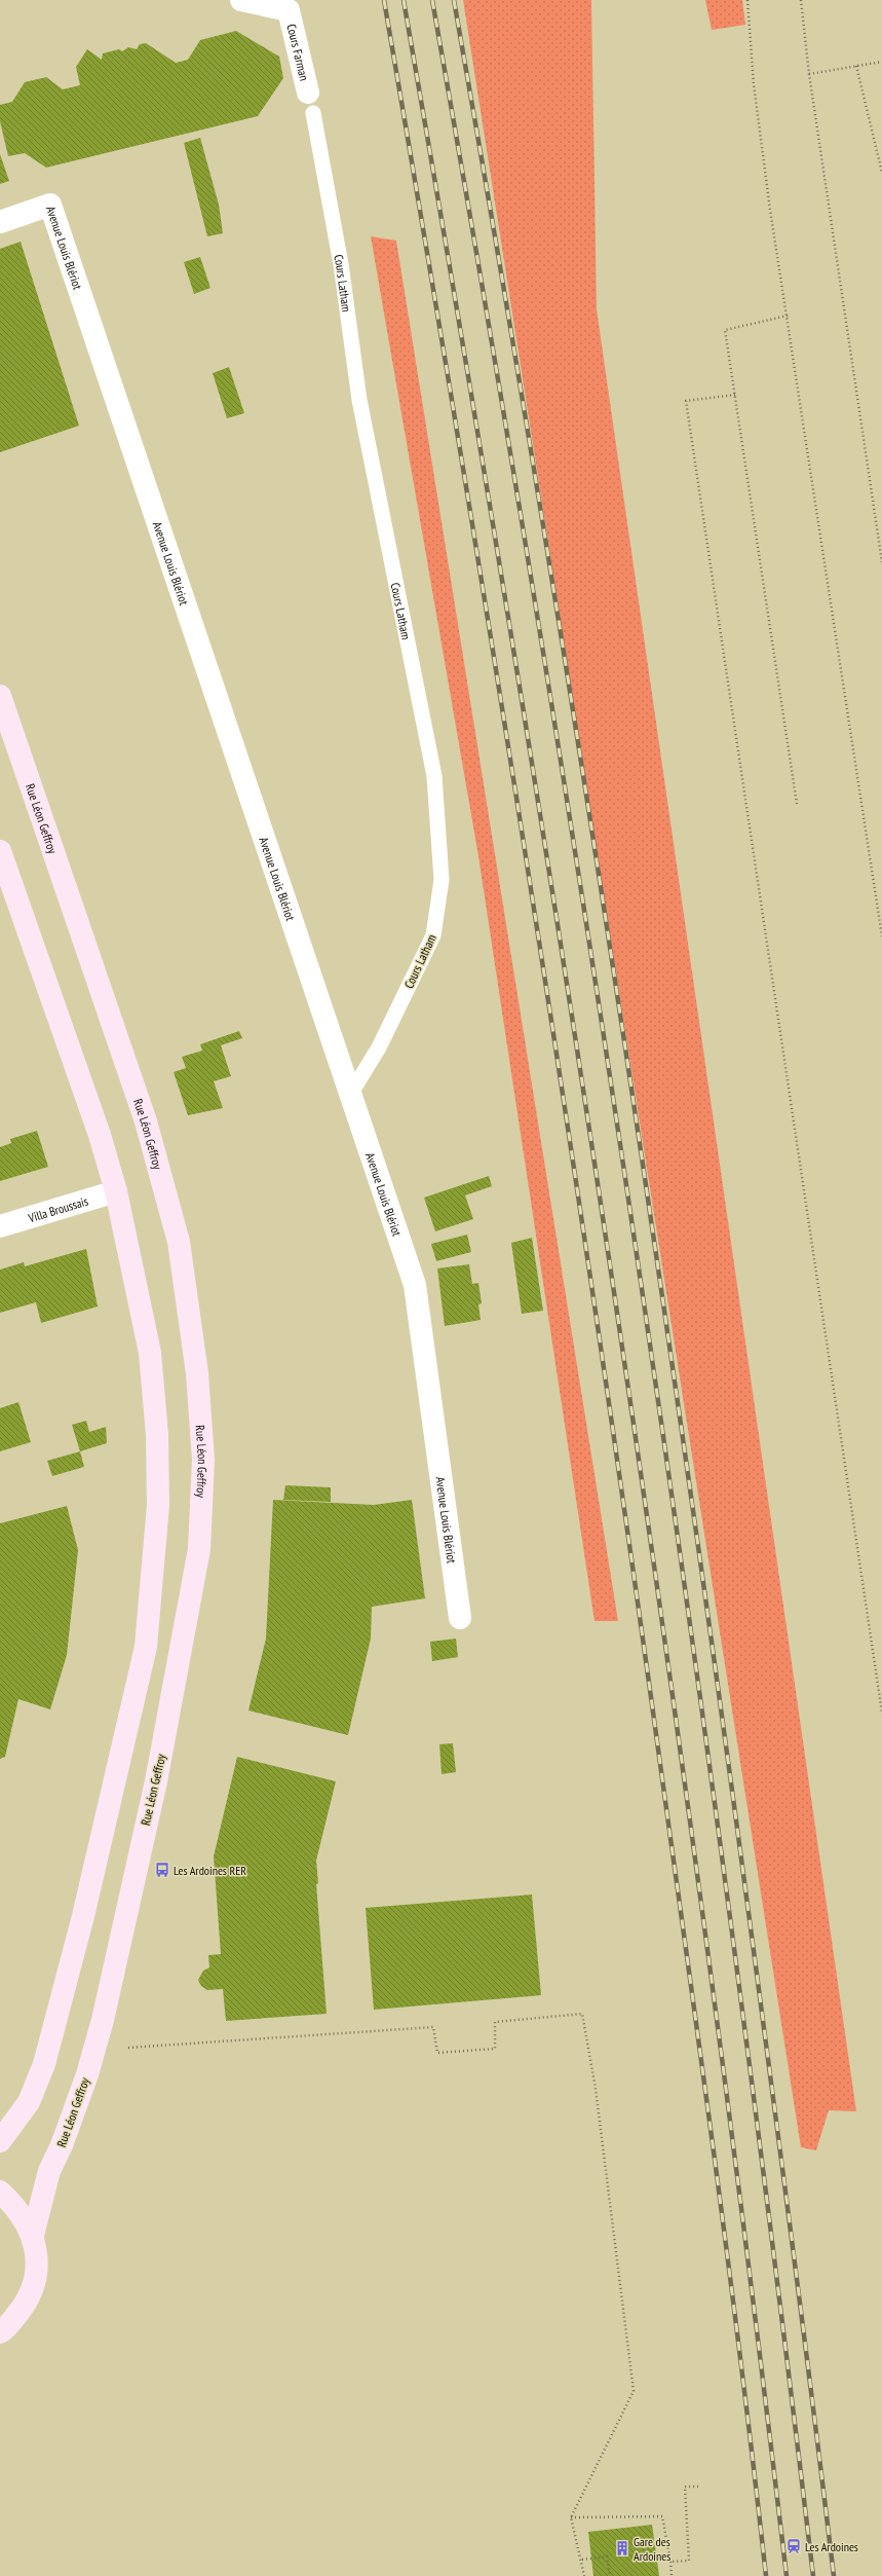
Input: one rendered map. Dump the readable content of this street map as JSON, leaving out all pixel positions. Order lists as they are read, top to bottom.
{
  "streets": {
    "street": [
      "Cours Farman",
      "Avenue Louis Blériot",
      "Rue Léon Geffroy",
      "Villa Broussais"
    ],
    "lane": ["Cours Latham"]
  },
  "crossings": [
    ["Cours Farman", "Cours Latham"],
    ["Avenue Louis Blériot", "Cours Latham"]
  ],
  "places": {
    "bus stop": ["Les Ardoines RER"],
    "station": ["Les Ardoines"],
    "building": ["Gare des Ardoines"]
  }
}
